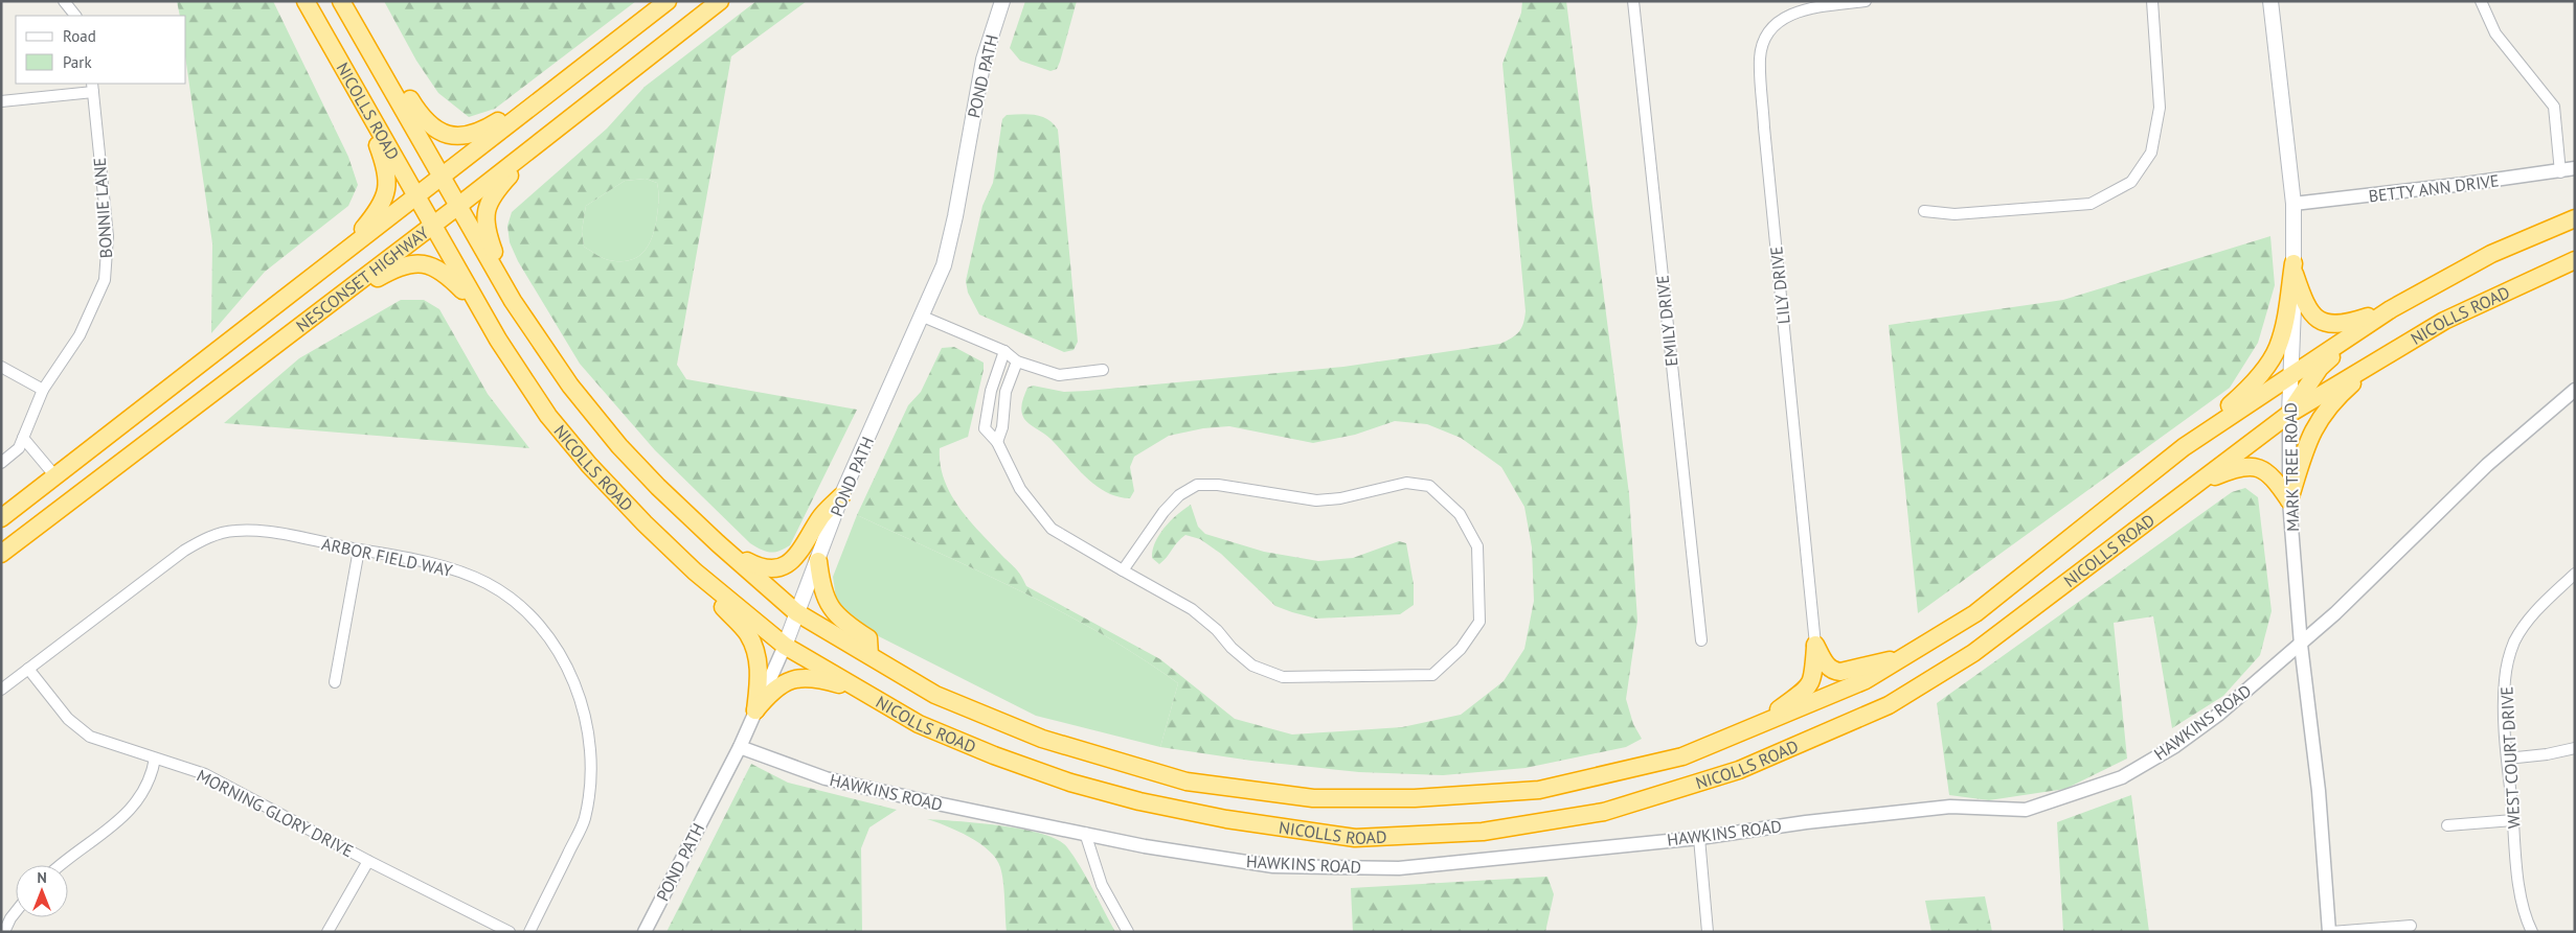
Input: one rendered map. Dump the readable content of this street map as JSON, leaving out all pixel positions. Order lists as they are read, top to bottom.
{
  "streets": {
    "highway": ["NICOLLS ROAD", "NESCONSET HIGHWAY"],
    "main road": ["POND PATH", "MARK TREE ROAD"],
    "street": [
      "BETTY ANN DRIVE",
      "BONNIE LANE",
      "LILY DRIVE",
      "EMILY DRIVE",
      "ARBOR FIELD WAY",
      "HAWKINS ROAD",
      "WEST COURT DRIVE",
      "MORNING GLORY DRIVE"
    ]
  },
  "crossings": [
    ["POND PATH", "NICOLLS ROAD"],
    ["POND PATH", "HAWKINS ROAD"],
    ["NICOLLS ROAD", "NESCONSET HIGHWAY"],
    ["NICOLLS ROAD", "MARK TREE ROAD"],
    ["BETTY ANN DRIVE", "MARK TREE ROAD"],
    ["MARK TREE ROAD", "HAWKINS ROAD"],
    ["ARBOR FIELD WAY", "MORNING GLORY DRIVE"]
  ],
  "legend": ["Road", "Park"],
  "north": "top"
}
